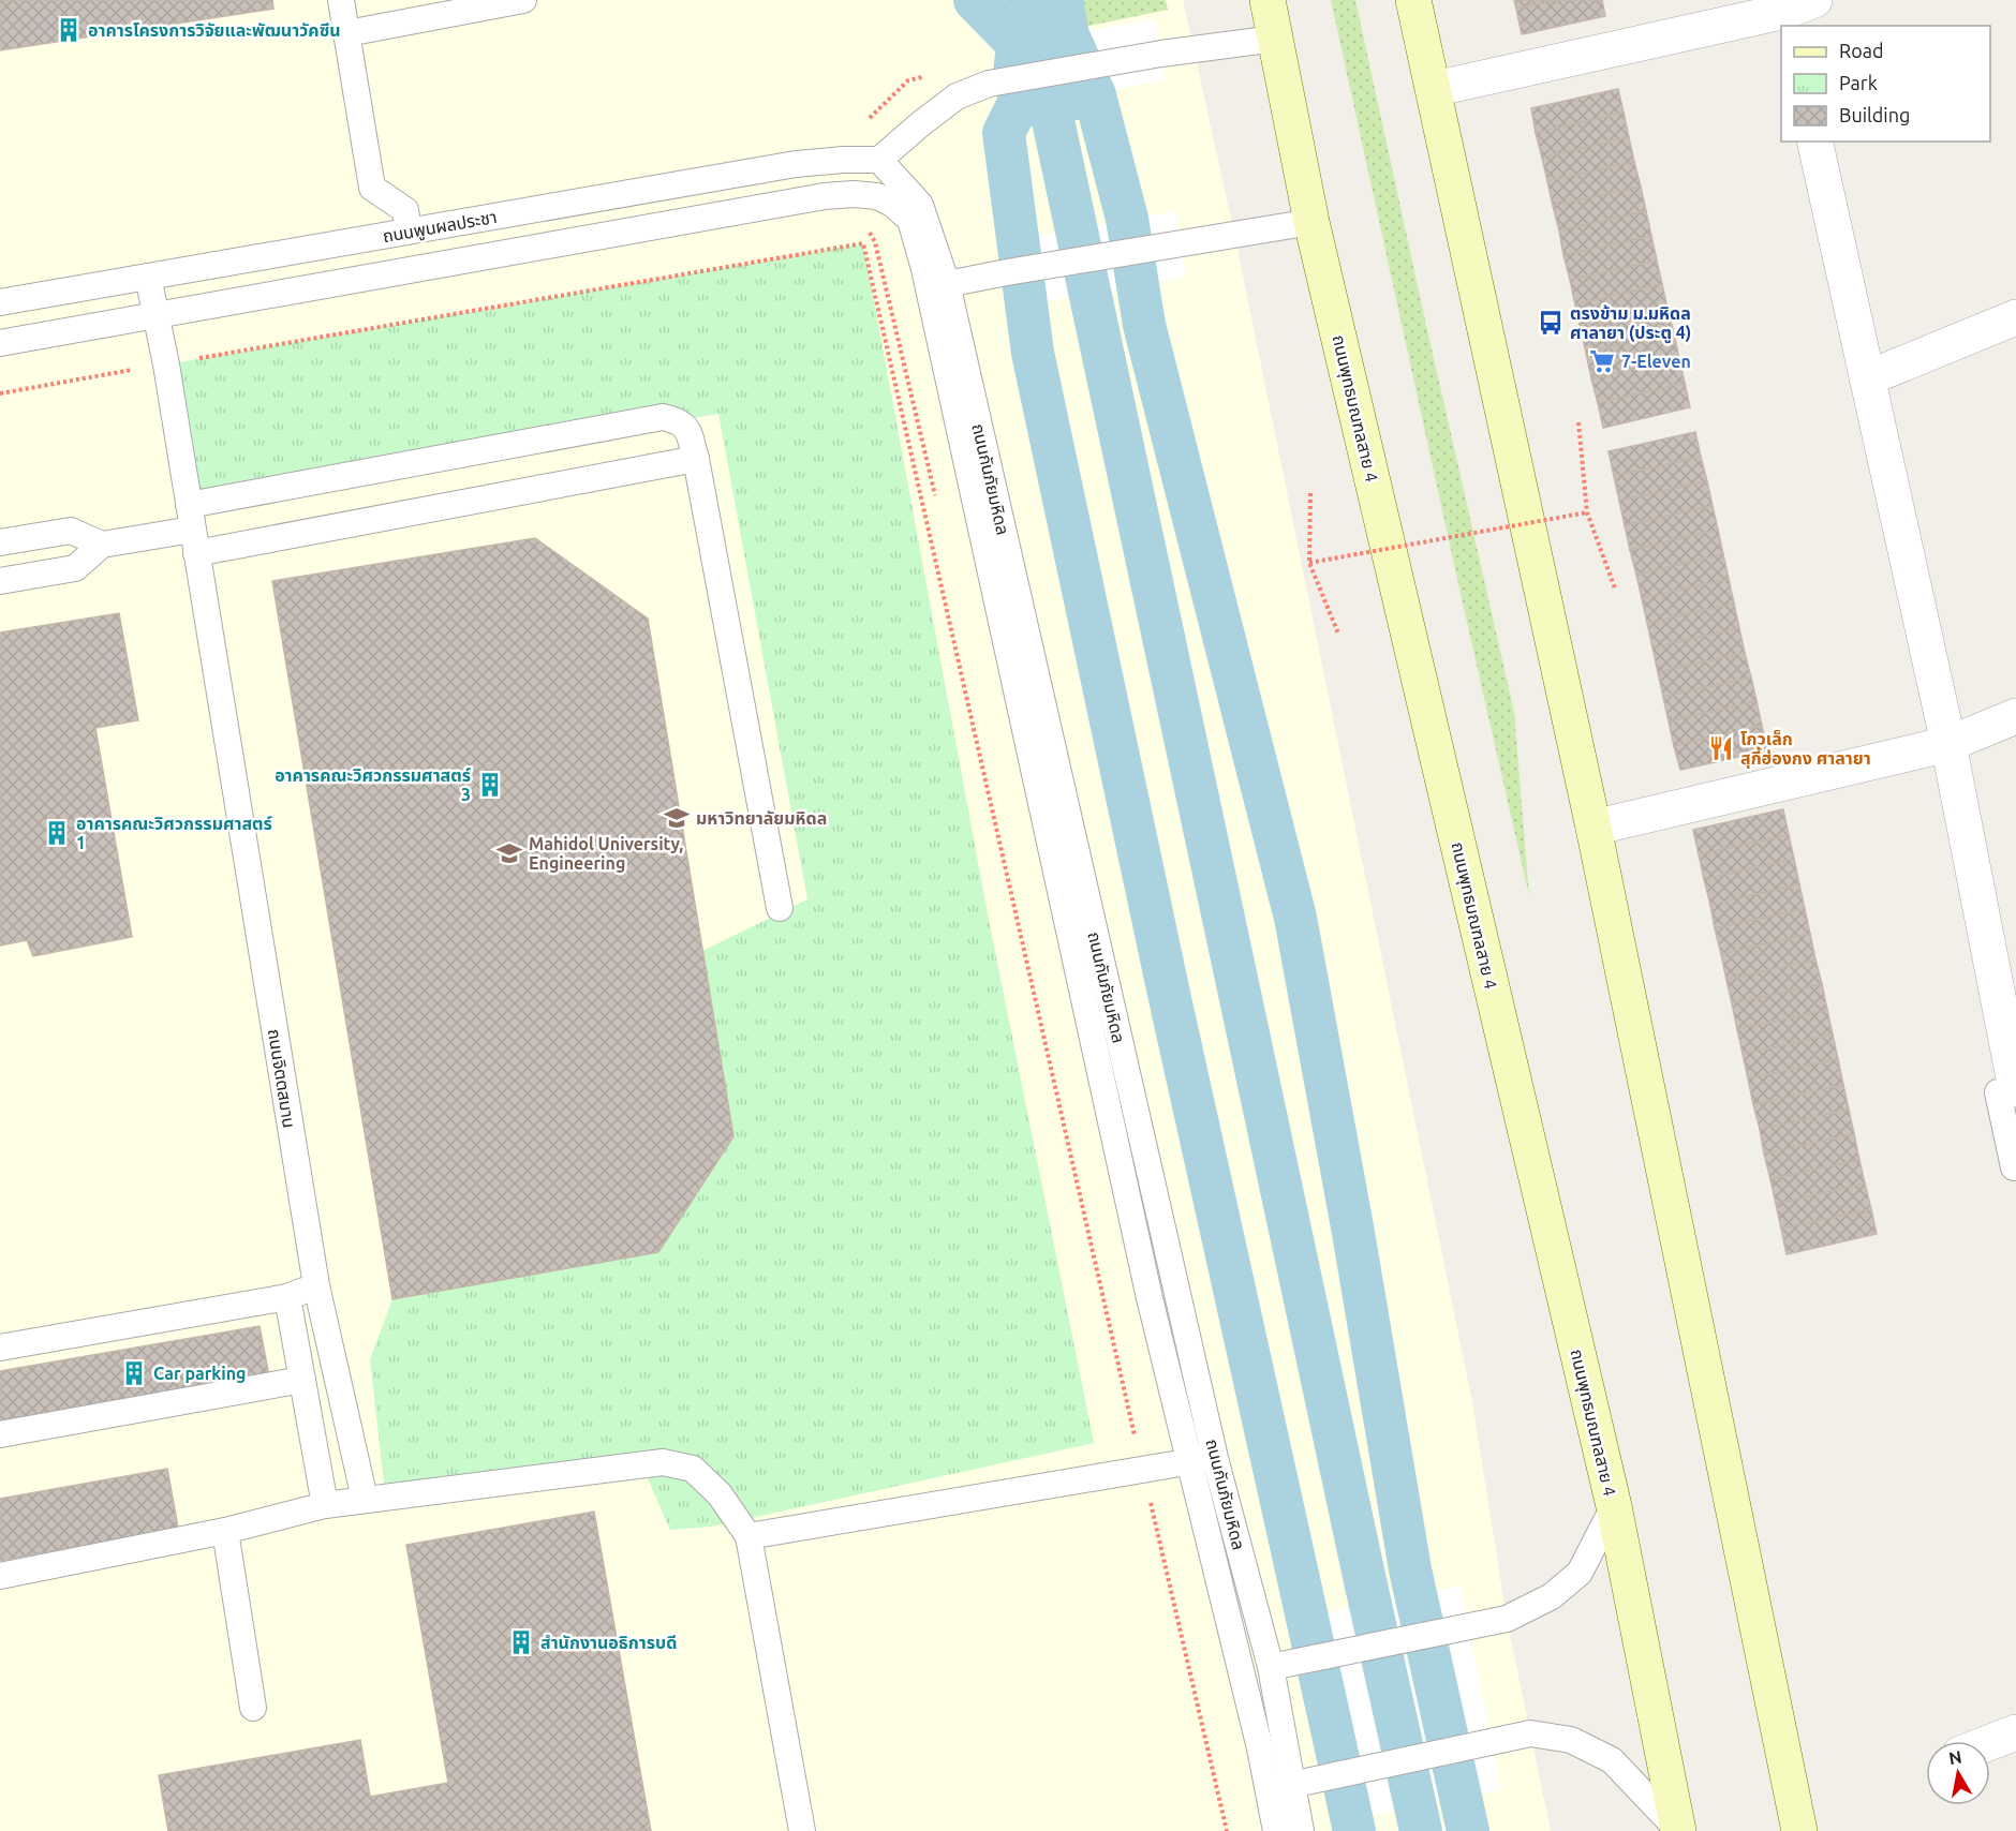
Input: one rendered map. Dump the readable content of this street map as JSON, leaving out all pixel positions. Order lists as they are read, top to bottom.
{
  "streets": {
    "main road": ["ถนนพุทธมณฑลสาย 4"],
    "lane": ["ถนนพูนผลประชา", "ถนนกันภัยมหิดล", "ถนนจิตตสมาน"]
  },
  "crossings": [
    ["ถนนพูนผลประชา", "ถนนกันภัยมหิดล"],
    ["ถนนพูนผลประชา", "ถนนจิตตสมาน"],
    ["ถนนกันภัยมหิดล", "ถนนจิตตสมาน"]
  ],
  "places": {
    "building": [
      "อาคารโครงการวิจัยและพัฒนาวัคซีน",
      "อาคารคณะวิศวกรรมศาสตร์ 3",
      "อาคารคณะวิศวกรรมศาสตร์ 1",
      "Car parking",
      "สำนักงานอธิการบดี"
    ],
    "bus stop": ["ตรงข้าม ม.มหิดล ศาลายา (ประตู 4)"],
    "supermarket": ["7-Eleven"],
    "restaurant": ["โกวเล็ก สุกี้ฮ่องกง ศาลายา"],
    "school or university": ["มหาวิทยาลัยมหิดล", "Mahidol University, Engineering"]
  },
  "legend": ["Road", "Park", "Building"],
  "north": "top"
}
